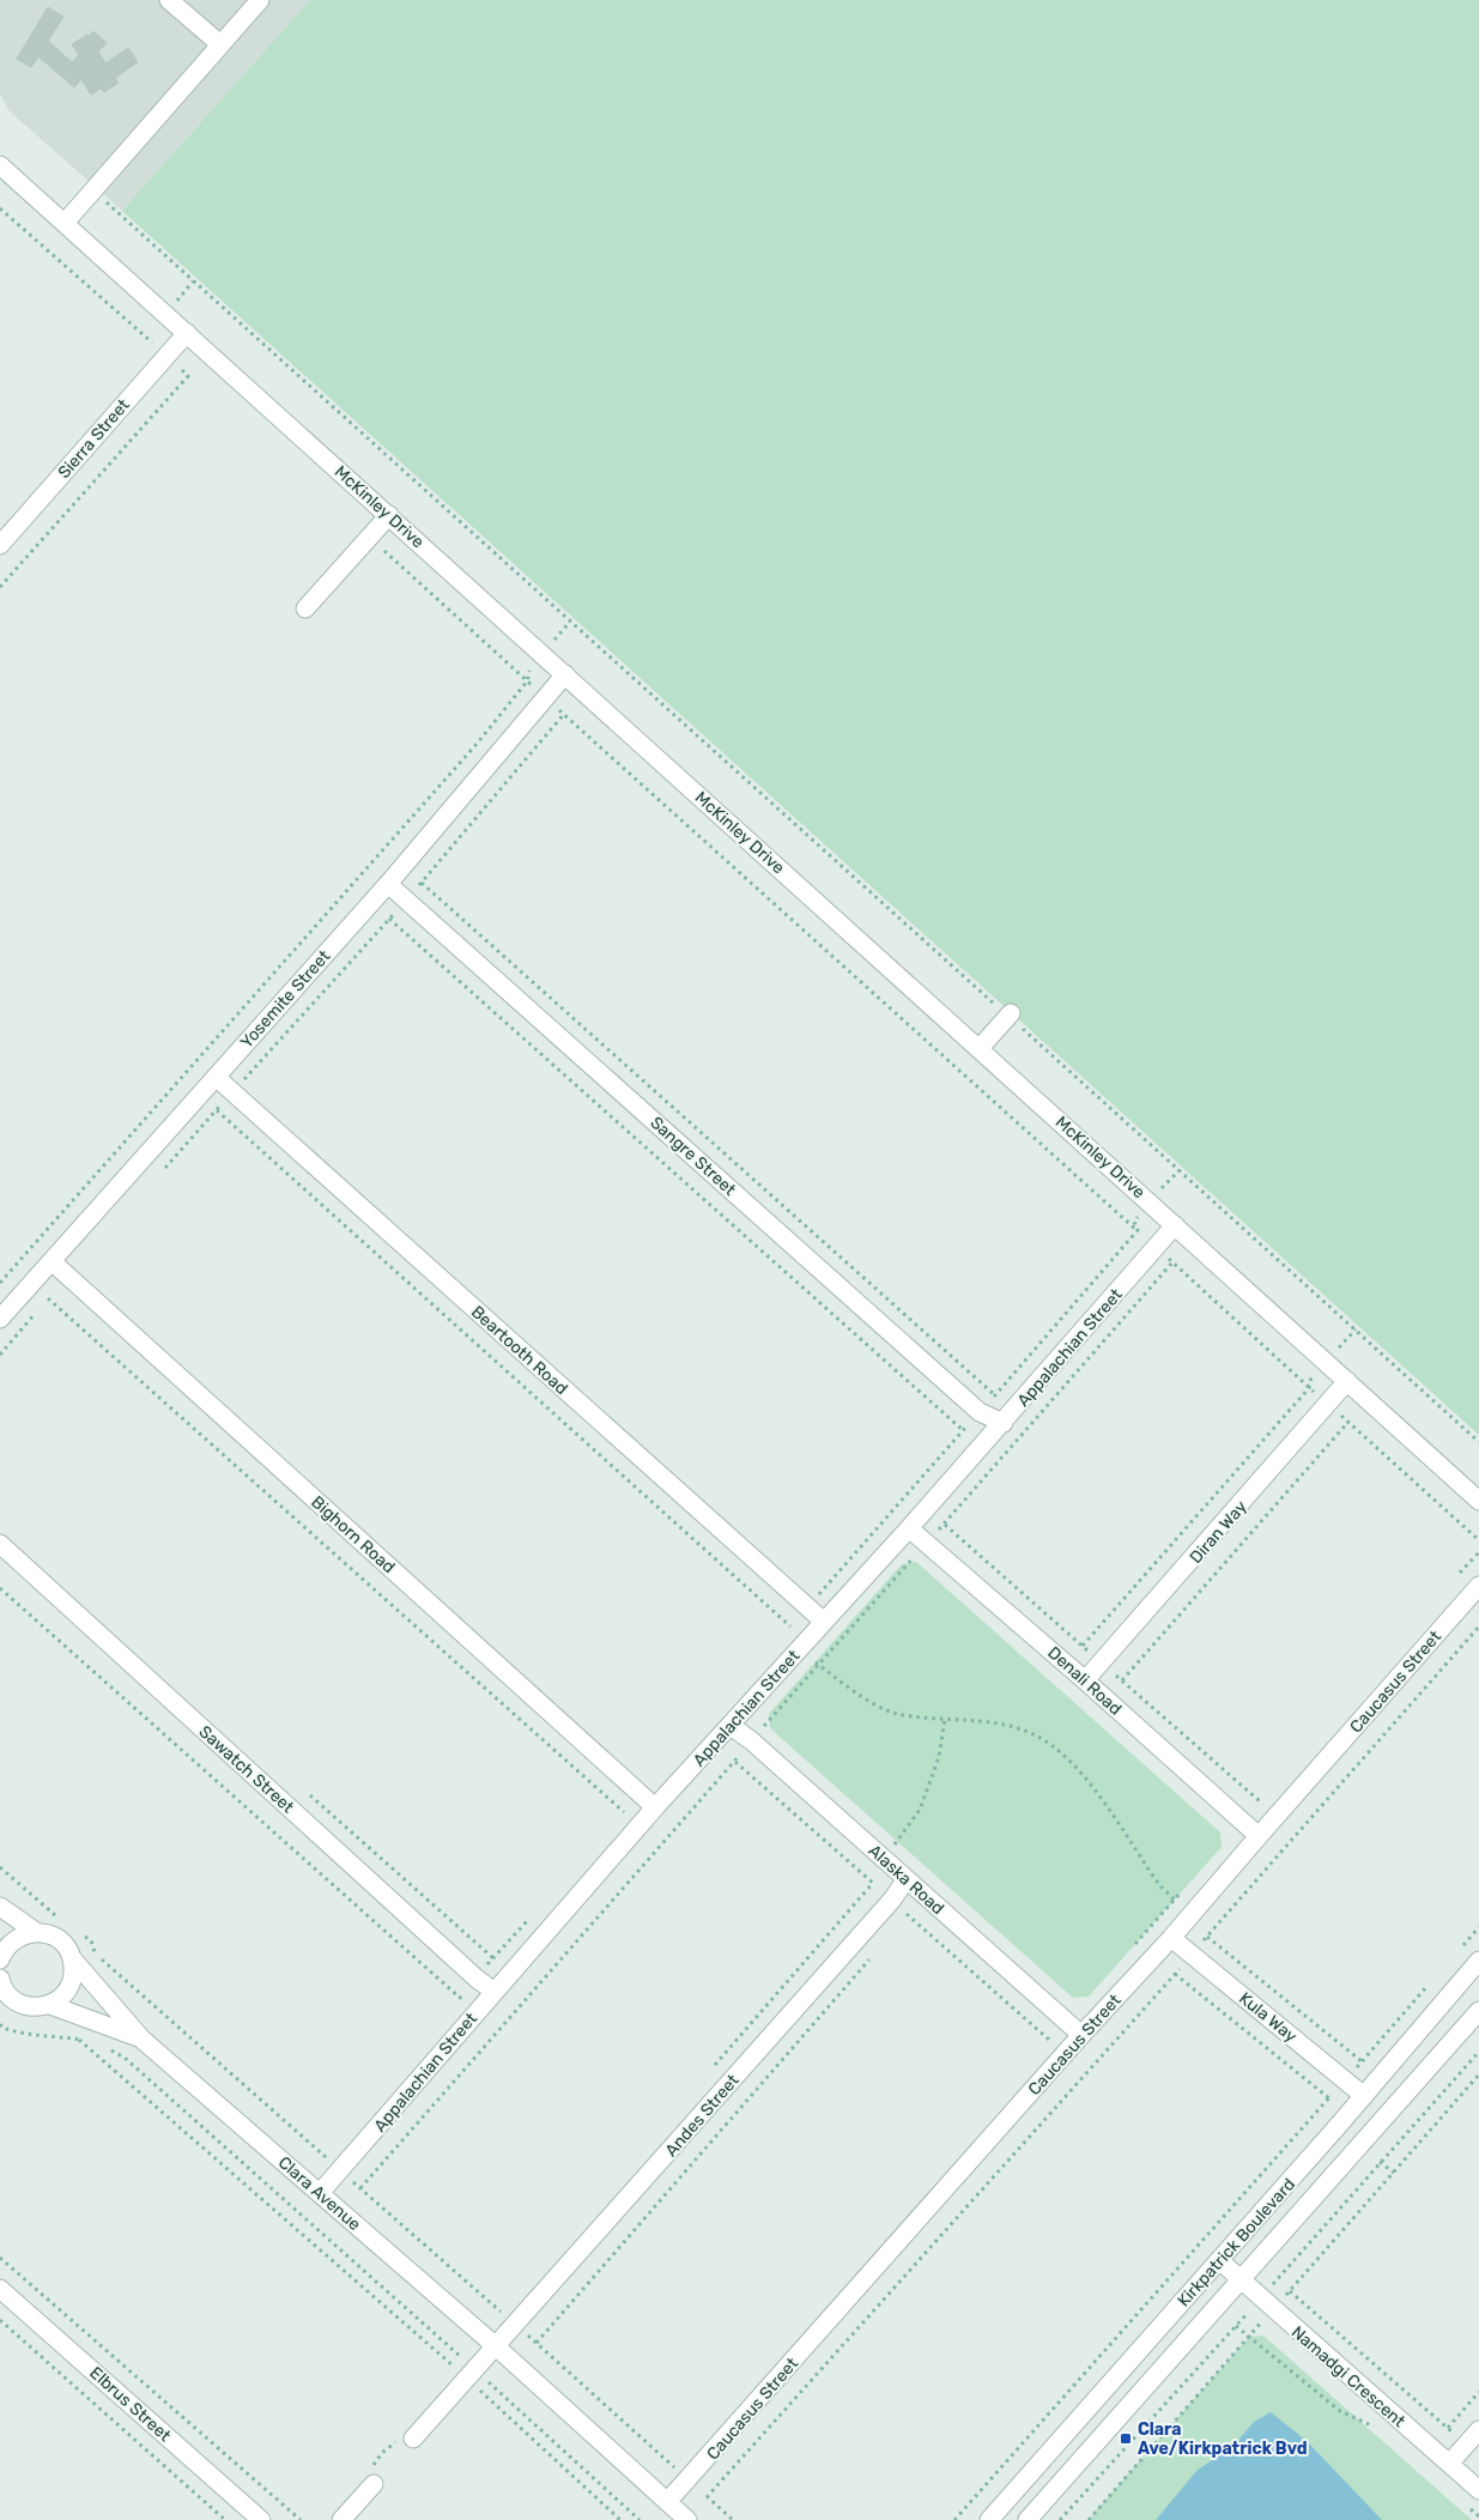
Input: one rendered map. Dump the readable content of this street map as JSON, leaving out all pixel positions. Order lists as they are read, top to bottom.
{
  "streets": {
    "street": [
      "Sierra Street",
      "McKinley Drive",
      "Yosemite Street",
      "Sangre Street",
      "Appalachian Street",
      "Beartooth Road",
      "Diran Way",
      "Bighorn Road",
      "Denali Road",
      "Caucasus Street",
      "Sawatch Street",
      "Alaska Road",
      "Kula Way",
      "Andes Street",
      "Clara Avenue",
      "Kirkpatrick Boulevard",
      "Namadgi Crescent",
      "Elbrus Street"
    ]
  },
  "crossings": [
    ["Sierra Street", "McKinley Drive"],
    ["McKinley Drive", "Yosemite Street"],
    ["McKinley Drive", "Appalachian Street"],
    ["McKinley Drive", "Diran Way"],
    ["Yosemite Street", "Sangre Street"],
    ["Yosemite Street", "Beartooth Road"],
    ["Yosemite Street", "Bighorn Road"],
    ["Sangre Street", "Appalachian Street"],
    ["Appalachian Street", "Beartooth Road"],
    ["Appalachian Street", "Bighorn Road"],
    ["Appalachian Street", "Denali Road"],
    ["Appalachian Street", "Sawatch Street"],
    ["Appalachian Street", "Alaska Road"],
    ["Appalachian Street", "Clara Avenue"],
    ["Diran Way", "Denali Road"],
    ["Denali Road", "Caucasus Street"],
    ["Caucasus Street", "Alaska Road"],
    ["Caucasus Street", "Kula Way"],
    ["Caucasus Street", "Clara Avenue"],
    ["Alaska Road", "Andes Street"],
    ["Kula Way", "Kirkpatrick Boulevard"],
    ["Andes Street", "Clara Avenue"],
    ["Kirkpatrick Boulevard", "Namadgi Crescent"]
  ],
  "places": {
    "transit": ["Clara Ave/Kirkpatrick Bvd"]
  }
}
